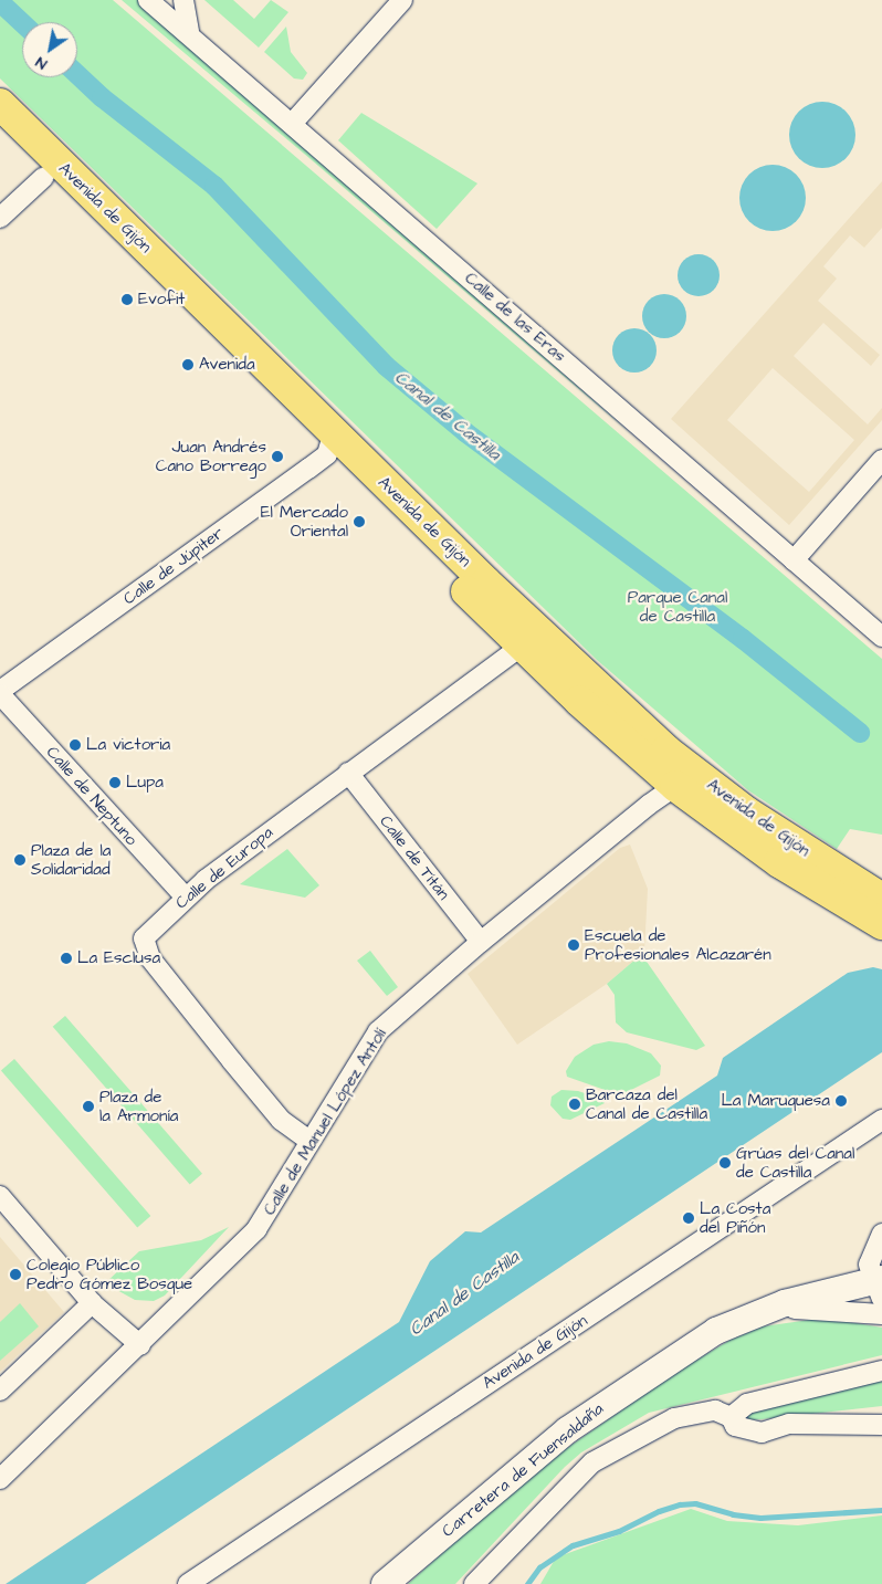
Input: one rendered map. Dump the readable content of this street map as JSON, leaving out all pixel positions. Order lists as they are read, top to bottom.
{
  "streets": {
    "highway": ["Avenida de Gijón"],
    "main road": ["Carretera de Fuensaldaña"],
    "street": [
      "Calle de las Eras",
      "Calle de Júpiter",
      "Calle de Neptuno",
      "Calle de Titán",
      "Calle de Europa",
      "Calle de Manuel López Antolí"
    ]
  },
  "crossings": [
    ["Avenida de Gijón", "Calle de Júpiter"],
    ["Avenida de Gijón", "Calle de Europa"],
    ["Avenida de Gijón", "Calle de Manuel López Antolí"],
    ["Calle de Júpiter", "Calle de Neptuno"],
    ["Calle de Neptuno", "Calle de Europa"],
    ["Calle de Titán", "Calle de Europa"],
    ["Calle de Titán", "Calle de Manuel López Antolí"],
    ["Calle de Europa", "Calle de Manuel López Antolí"]
  ],
  "water": ["Canal de Castilla"],
  "parks": ["Parque Canal de Castilla"],
  "places": [
    "Evofit",
    "Avenida",
    "Juan Andrés Cano Borrego",
    "El Mercado Oriental",
    "La victoria",
    "Lupa",
    "Plaza de la Solidaridad",
    "Escuela de Profesionales Alcazarén",
    "La Esclusa",
    "La Maruquesa",
    "Barcaza del Canal de Castilla",
    "Plaza de la Armonía",
    "Grúas del Canal de Castilla",
    "La Costa del Piñón",
    "Colegio Público Pedro Gómez Bosque"
  ],
  "north": "bottom left"
}
